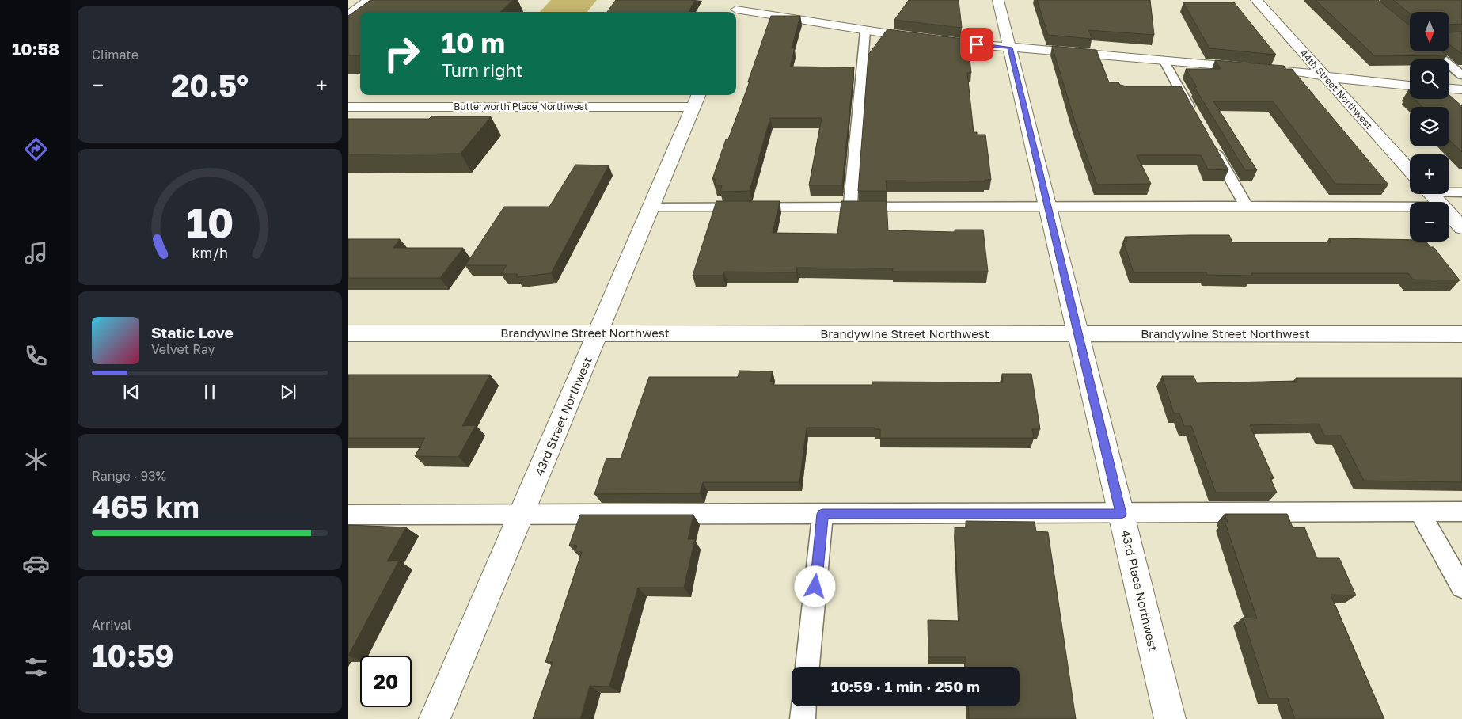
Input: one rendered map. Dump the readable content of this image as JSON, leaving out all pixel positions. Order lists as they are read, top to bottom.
{
  "streets": {
    "street": [
      "44th Street Northwest",
      "Butterworth Place Northwest",
      "Brandywine Street Northwest",
      "43rd Street Northwest",
      "43rd Place Northwest"
    ]
  },
  "crossings": [
    ["Butterworth Place Northwest", "43rd Street Northwest"],
    ["Brandywine Street Northwest", "43rd Street Northwest"],
    ["Brandywine Street Northwest", "43rd Place Northwest"]
  ],
  "north": "bottom",
  "page": {
    "tabs": "10:58",
    "tile": [
      "Climate",
      ["Range · 93%", "465 km"],
      ["Arrival", "10:59"]
    ],
    "map_buttons": ["+", "−"],
    "turn": ["10 m", "Turn right"],
    "heat": ["−", "20.5°", "+"],
    "song": ["Static Love", "Velvet Ray"],
    "limit": "20",
    "trip": "10:59 · 1 min · 250 m",
    "gauge": ["10", "km/h"]
  }
}
